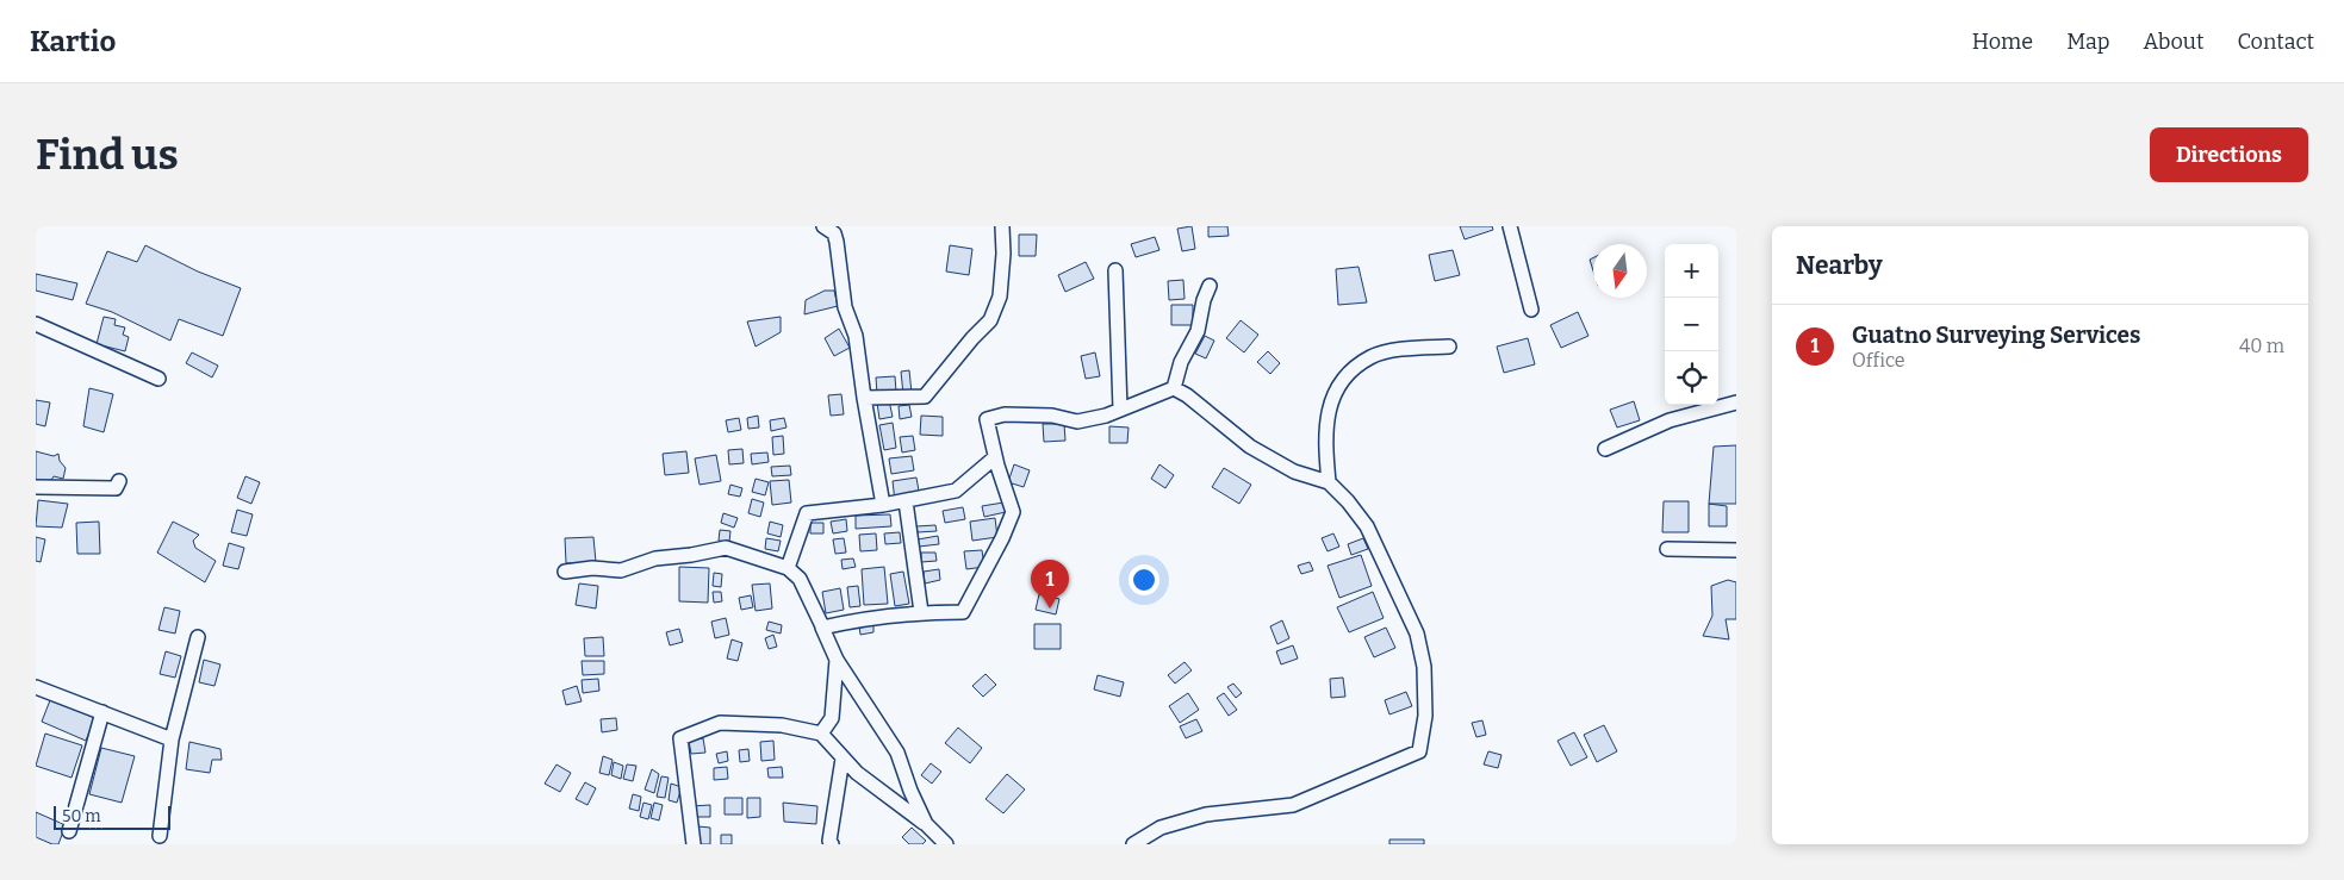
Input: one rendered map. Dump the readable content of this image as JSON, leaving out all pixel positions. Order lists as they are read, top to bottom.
{
  "scale_bar": "50 m",
  "north": "bottom",
  "page": {
    "header": "Kartio",
    "nav": [
      "Home",
      "Map",
      "About",
      "Contact"
    ],
    "buttons": "Directions",
    "title": "Find us",
    "heading": "Nearby",
    "map_buttons": ["+", "−"],
    "list": [
      {
        "mark": "1",
        "name": "Guatno Surveying Services",
        "note": "Office",
        "value": "40 m"
      }
    ],
    "pins": "1",
    "scale": "50 m"
  }
}
